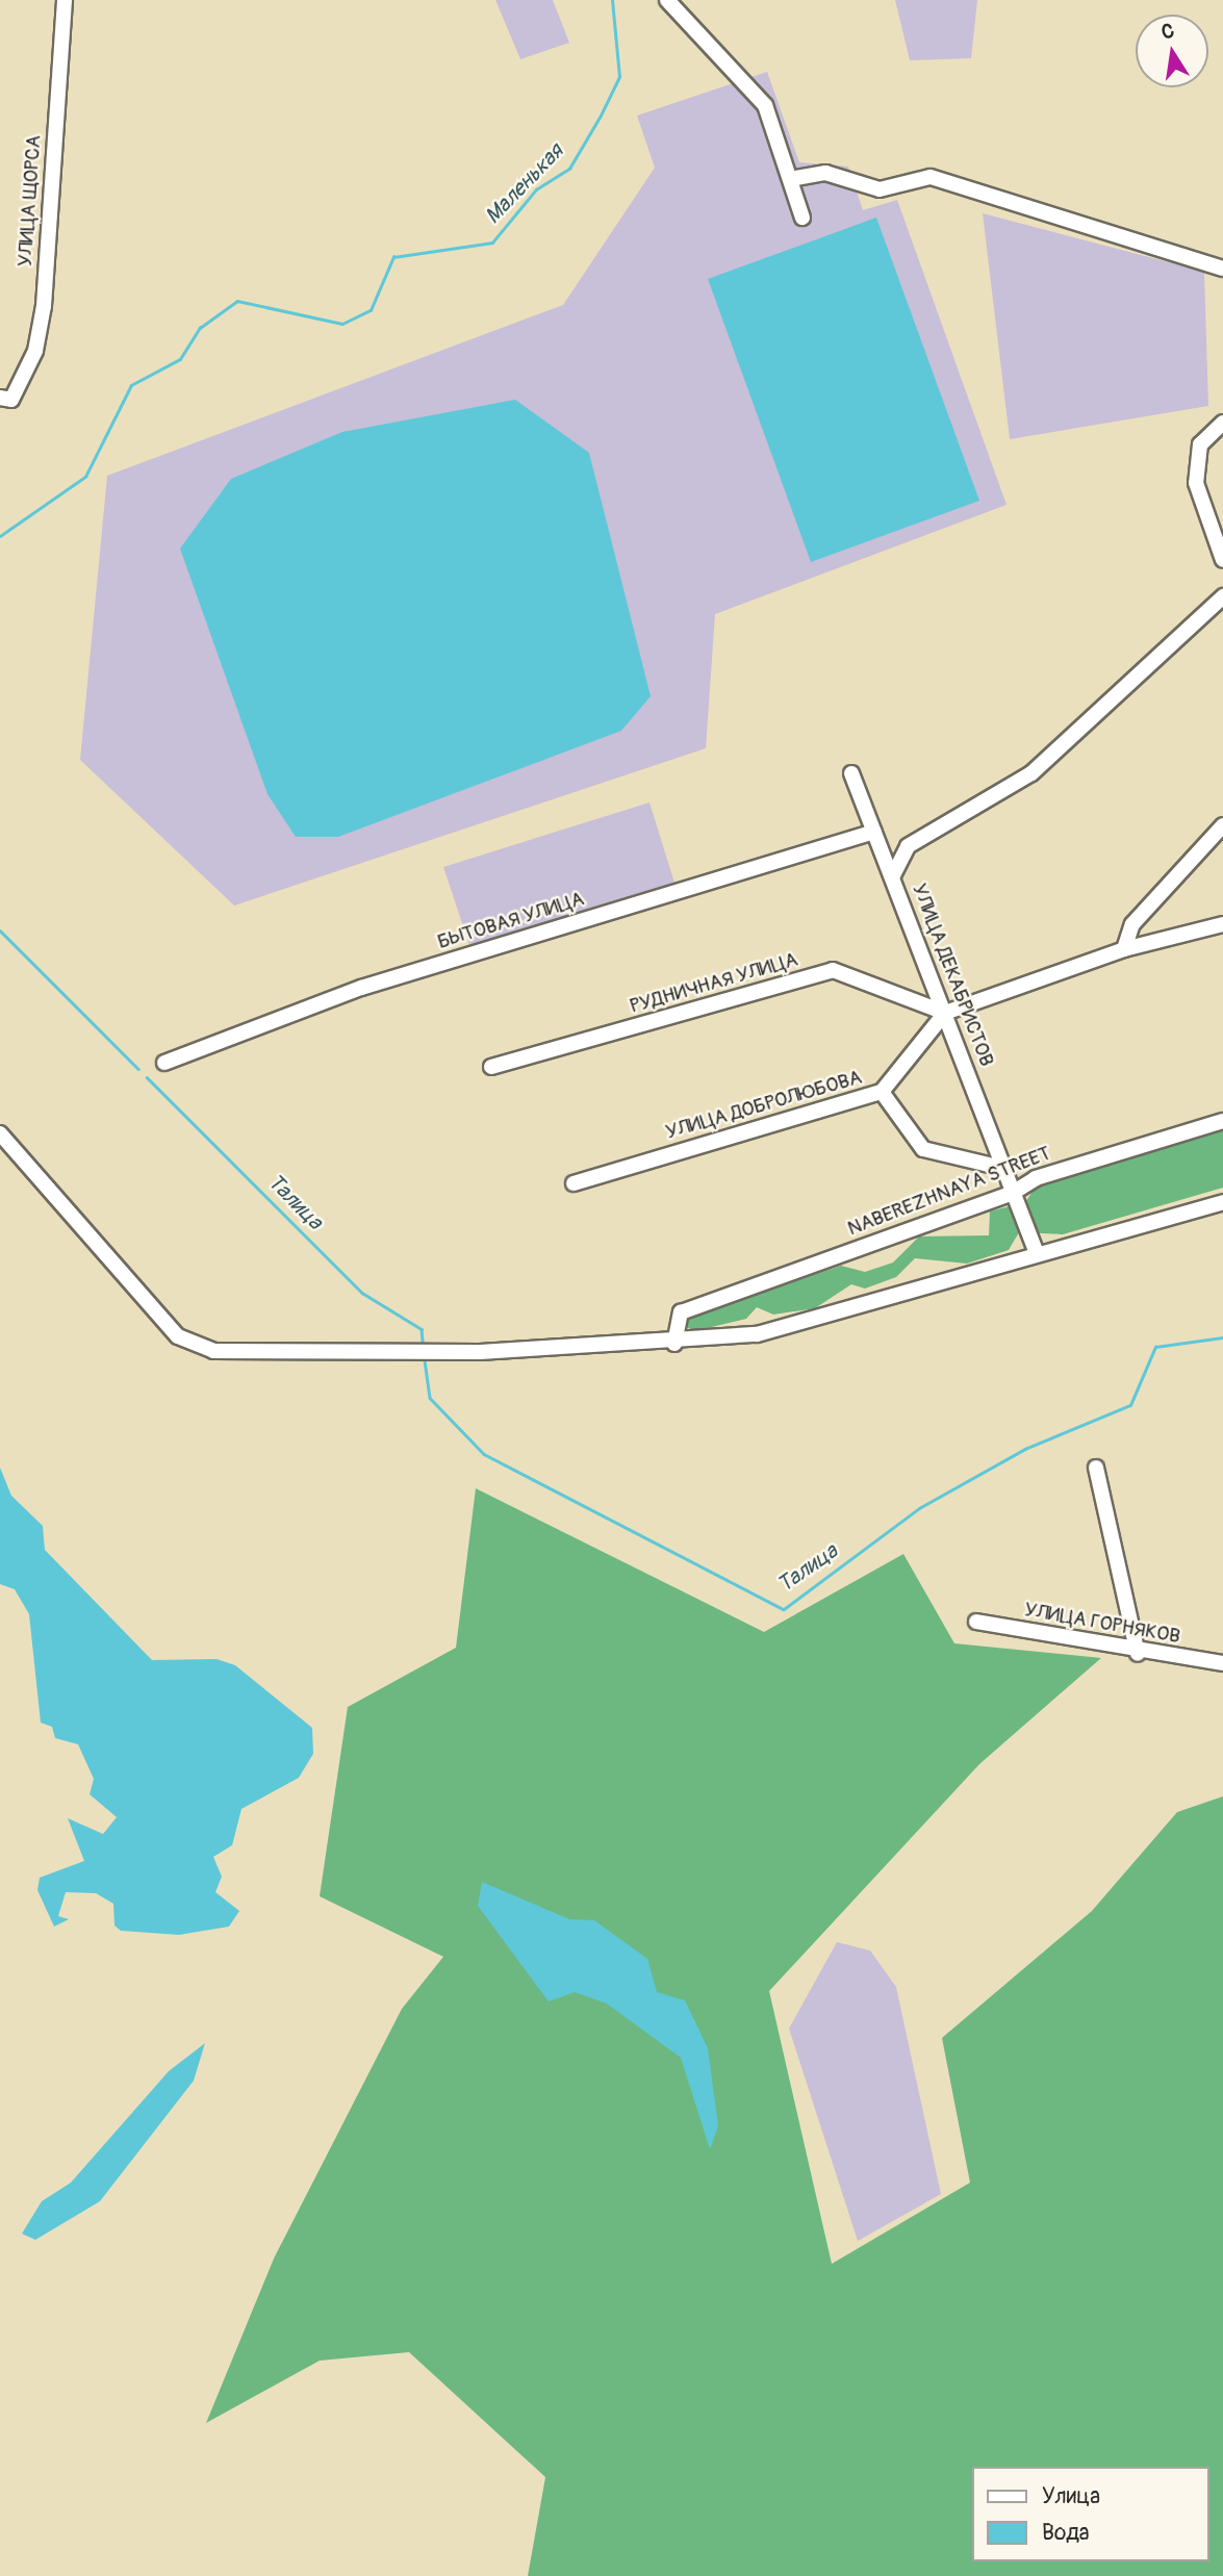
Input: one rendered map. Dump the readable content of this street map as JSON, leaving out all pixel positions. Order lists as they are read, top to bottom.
{
  "streets": {
    "street": [
      "УЛИЦА ЩОРСА",
      "БЫТОВАЯ УЛИЦА",
      "УЛИЦА ДЕКАБРИСТОВ",
      "РУДНИЧНАЯ УЛИЦА",
      "УЛИЦА ДОБРОЛЮБОВА",
      "NABEREZHNAYA STREET",
      "УЛИЦА ГОРНЯКОВ"
    ]
  },
  "crossings": [
    ["БЫТОВАЯ УЛИЦА", "УЛИЦА ДЕКАБРИСТОВ"],
    ["УЛИЦА ДЕКАБРИСТОВ", "РУДНИЧНАЯ УЛИЦА"],
    ["УЛИЦА ДЕКАБРИСТОВ", "УЛИЦА ДОБРОЛЮБОВА"],
    ["УЛИЦА ДЕКАБРИСТОВ", "NABEREZHNAYA STREET"],
    ["РУДНИЧНАЯ УЛИЦА", "УЛИЦА ДОБРОЛЮБОВА"]
  ],
  "water": ["Маленькая", "Талица"],
  "legend": ["Улица", "Вода"],
  "north": "top"
}
